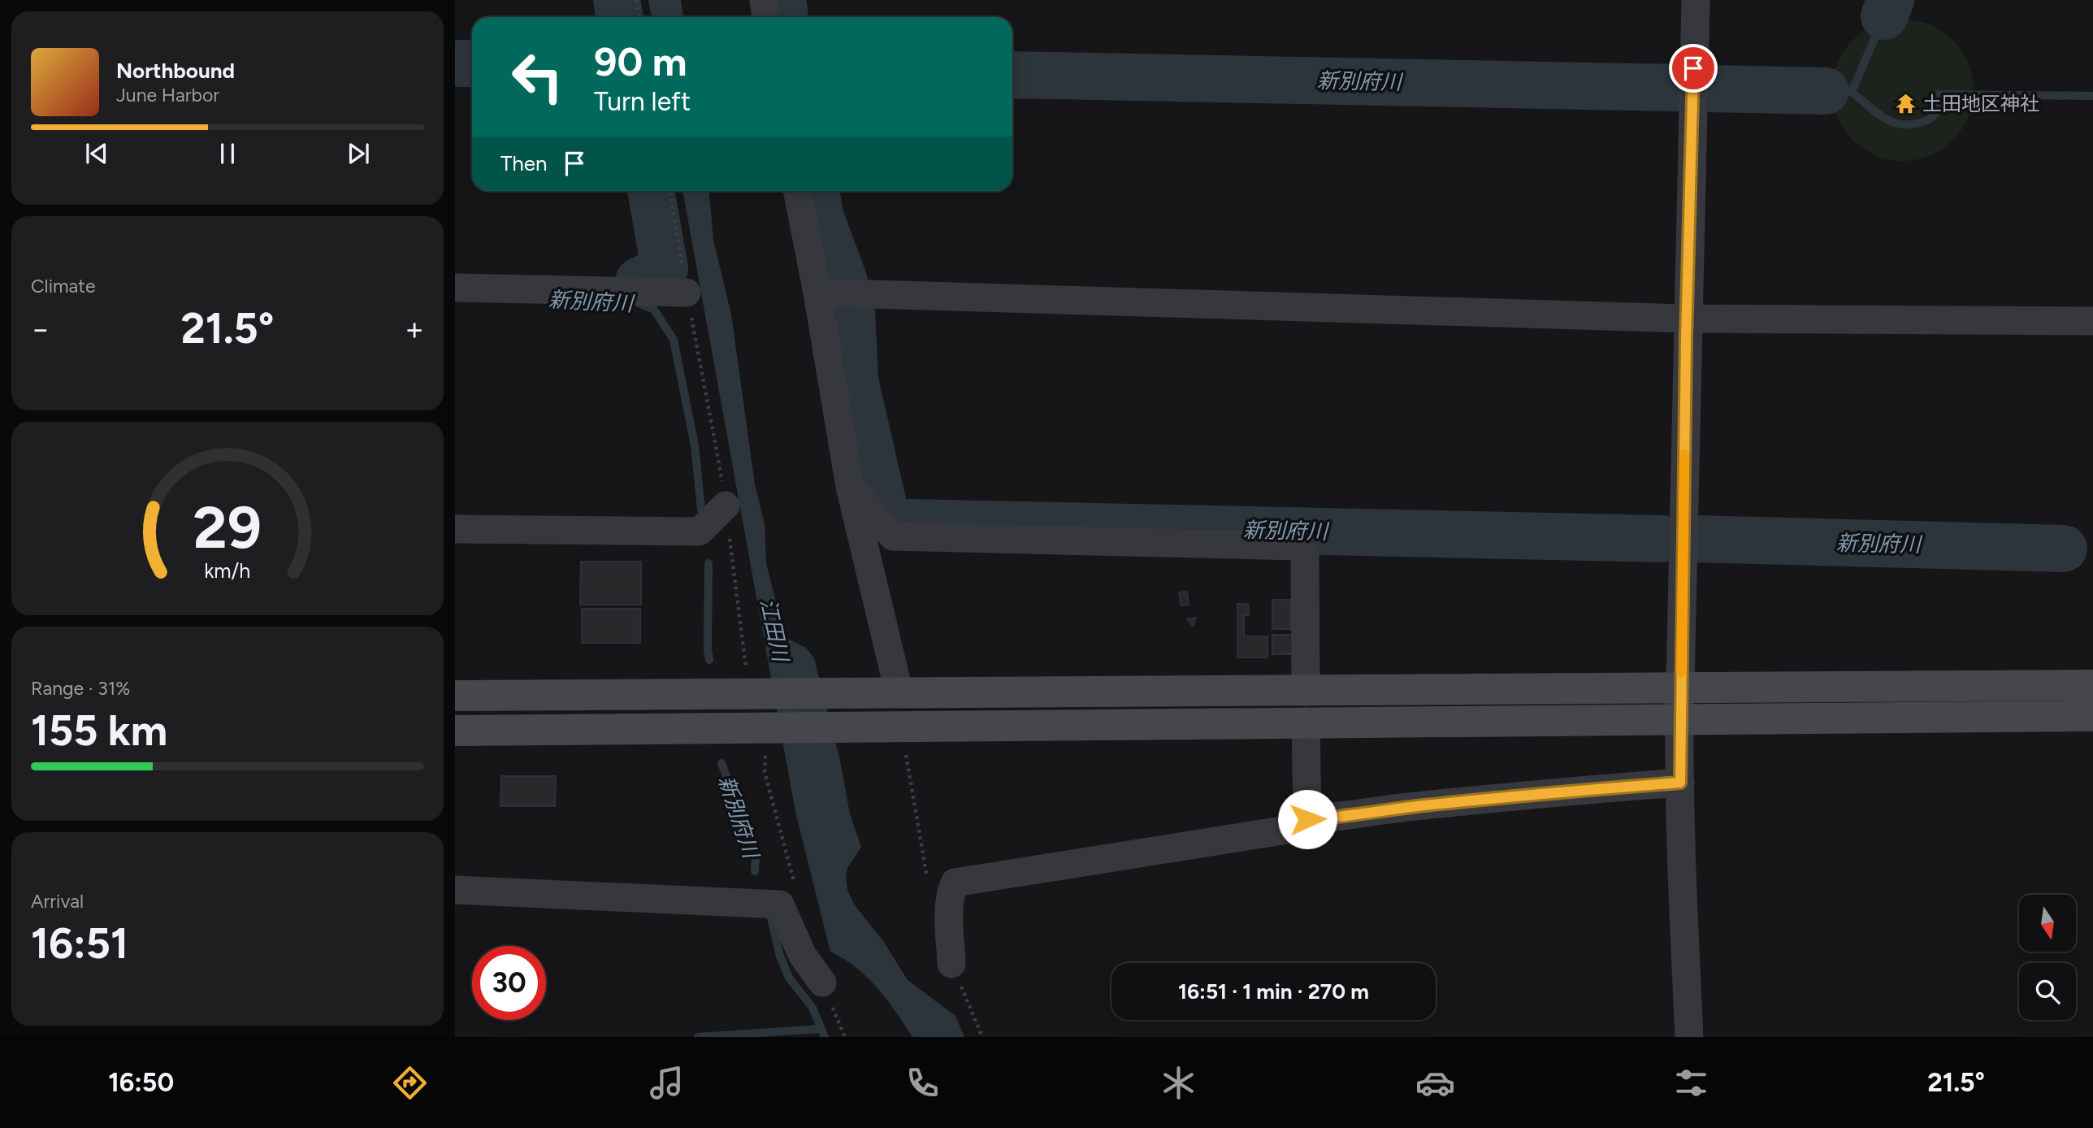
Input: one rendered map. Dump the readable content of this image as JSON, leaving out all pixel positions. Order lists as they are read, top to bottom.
{
  "water": ["新別府川", "江田川"],
  "places": {
    "temple": ["土田地区神社"]
  },
  "north": "bottom",
  "page": {
    "turn": ["90 m", "Turn left"],
    "song": ["Northbound", "June Harbor"],
    "then": "Then",
    "tile": [
      "Climate",
      ["Range · 31%", "155 km"],
      ["Arrival", "16:51"]
    ],
    "heat": ["−", "21.5°", "+"],
    "limit": "30",
    "trip": "16:51 · 1 min · 270 m",
    "tabs": ["16:50", "21.5°"],
    "gauge": ["29", "km/h"]
  }
}
